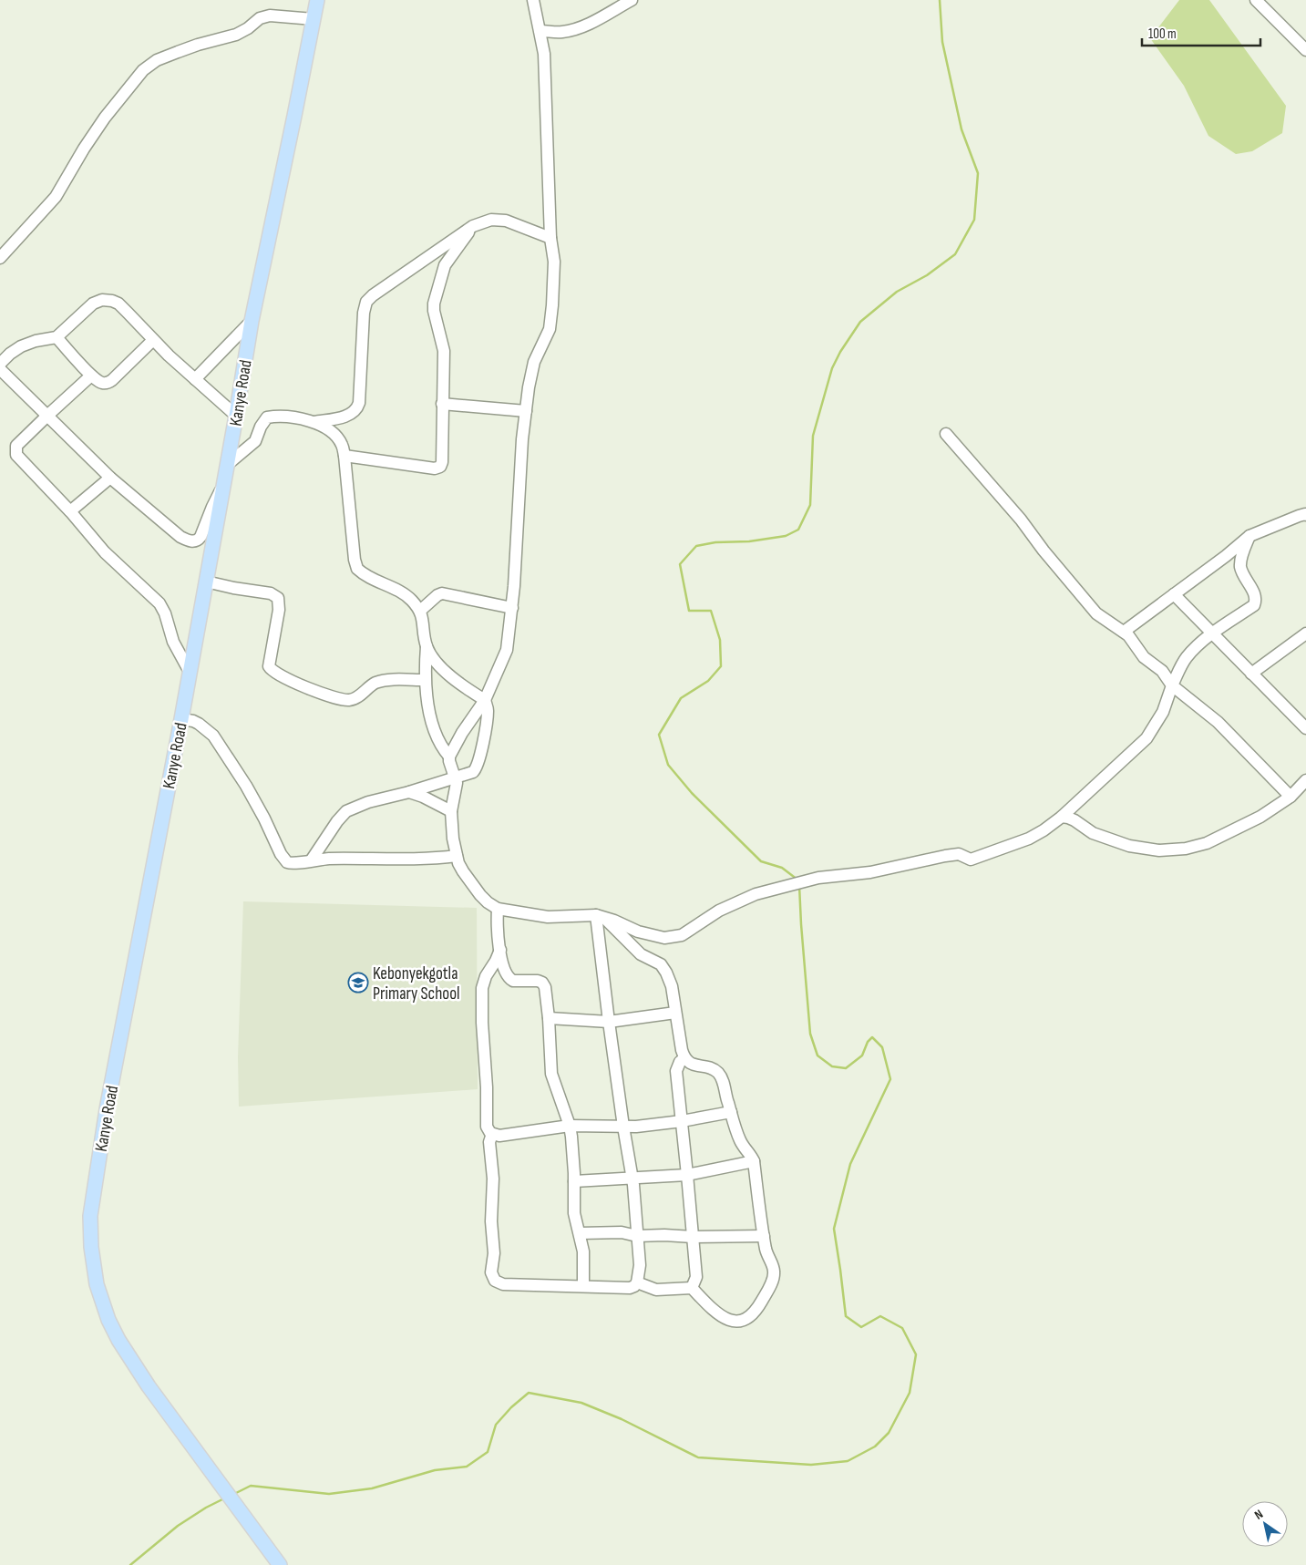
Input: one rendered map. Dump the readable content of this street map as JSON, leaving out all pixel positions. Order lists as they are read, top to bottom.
{
  "streets": {
    "main road": ["Kanye Road"]
  },
  "places": {
    "school or university": ["Kebonyekgotla Primary School"]
  },
  "scale_bar": "100 m",
  "north": "top left"
}
